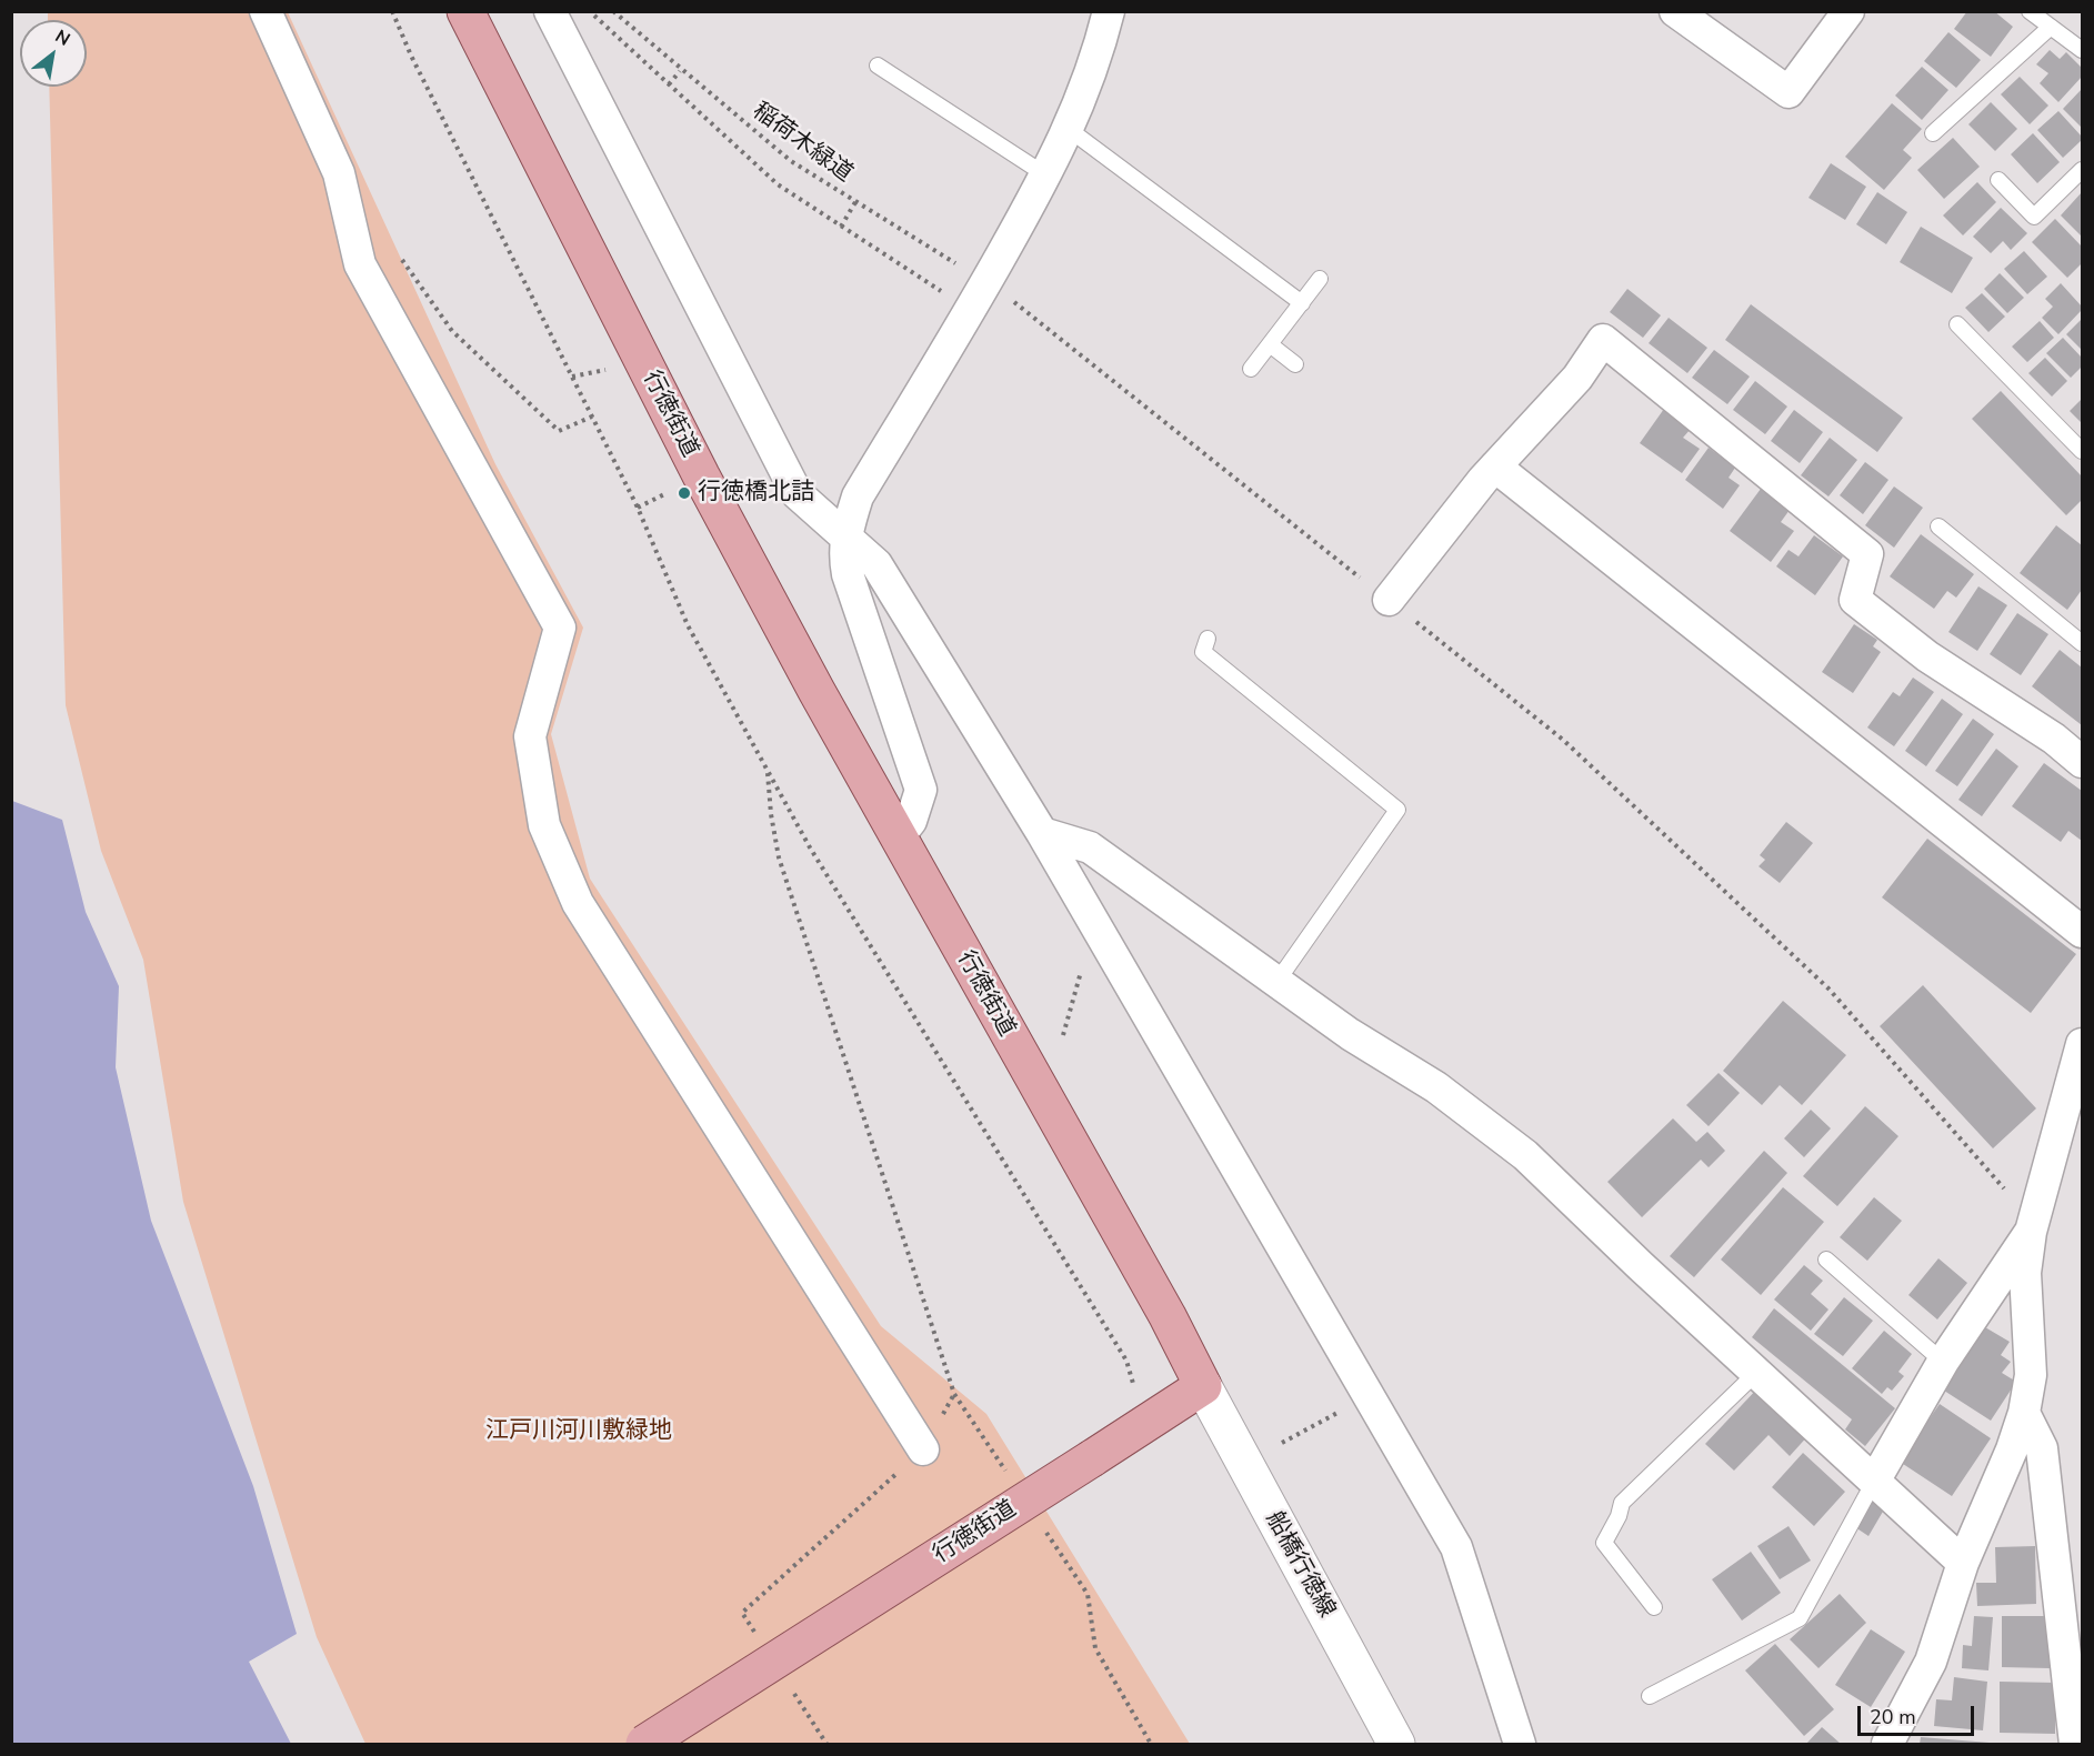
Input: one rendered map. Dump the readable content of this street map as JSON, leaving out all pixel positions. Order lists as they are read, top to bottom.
{
  "streets": {
    "main road": ["行徳街道", "船橋行徳線"],
    "path": ["稲荷木緑道"]
  },
  "crossings": [
    ["行徳街道", "船橋行徳線"]
  ],
  "parks": ["江戸川河川敷緑地"],
  "places": ["行徳橋北詰"],
  "scale_bar": "20 m",
  "north": "top right"
}
